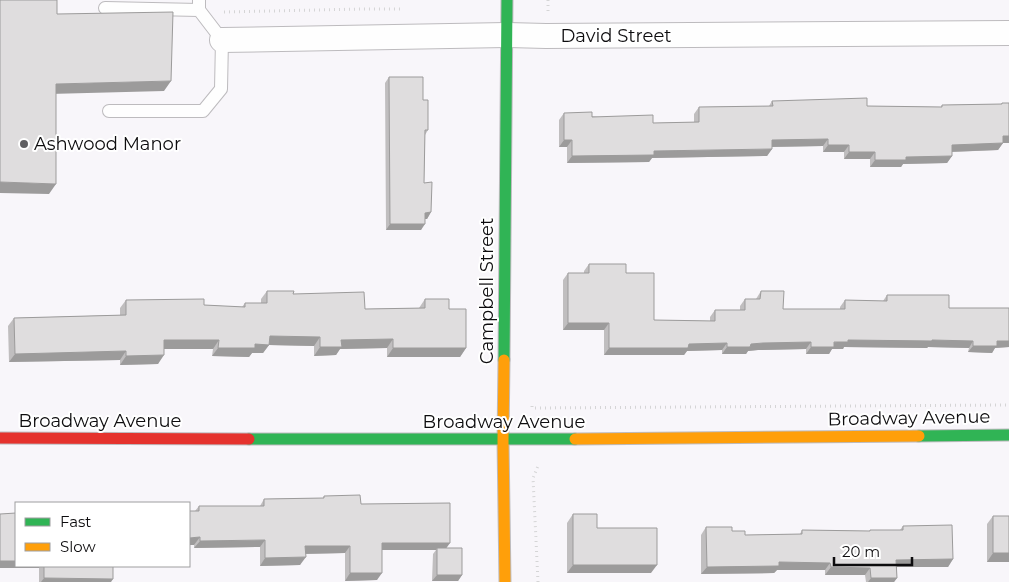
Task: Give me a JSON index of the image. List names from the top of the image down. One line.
{"streets":{"street":["David Street","Campbell Street","Broadway Avenue"]},"crossings":[["David Street","Campbell Street"],["Campbell Street","Broadway Avenue"]],"places":["Ashwood Manor"],"legend":["Fast","Slow"],"scale_bar":"20 m"}
